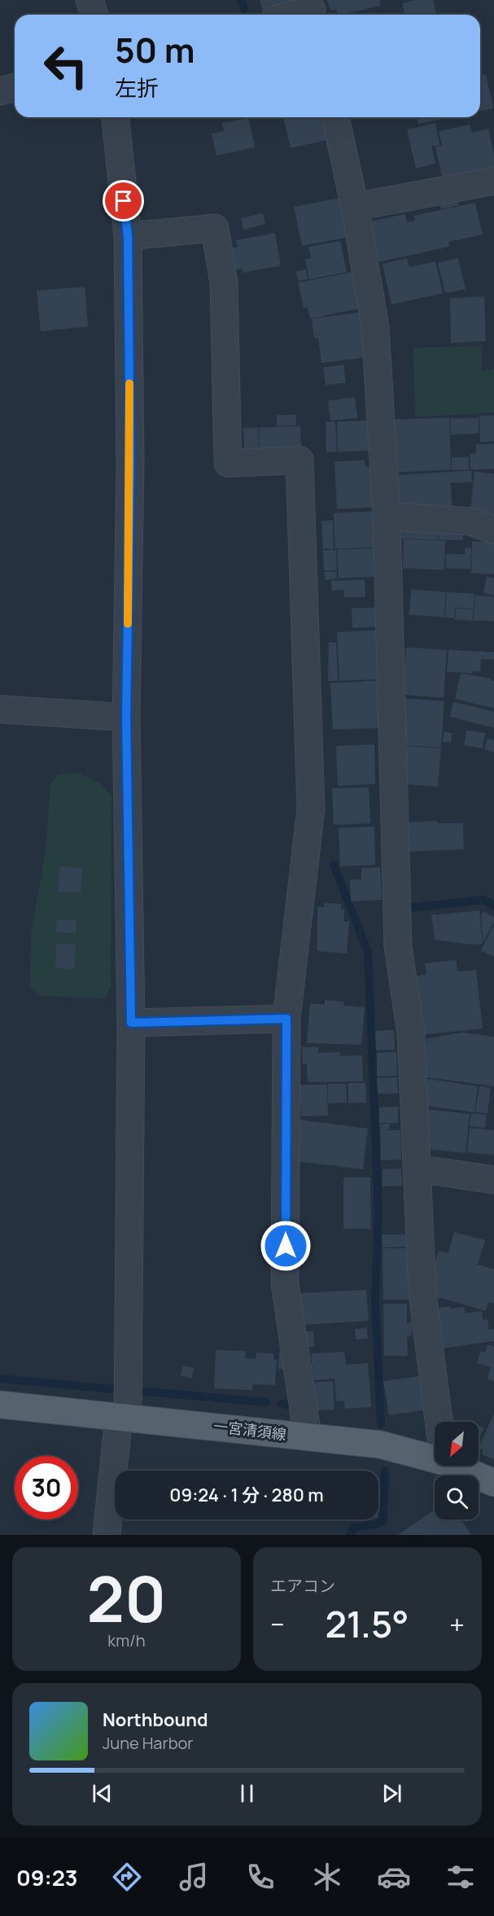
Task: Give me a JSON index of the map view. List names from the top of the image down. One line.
{"streets":{"main road":["一宮清須線"]},"north":"bottom left","page":{"turn":["50 m","左折"],"limit":"30","trip":"09:24 · 1 分 · 280 m","tile":[["20","km/h"],"エアコン"],"heat":["−","21.5°","+"],"song":["Northbound","June Harbor"],"tabs":"09:23"}}
